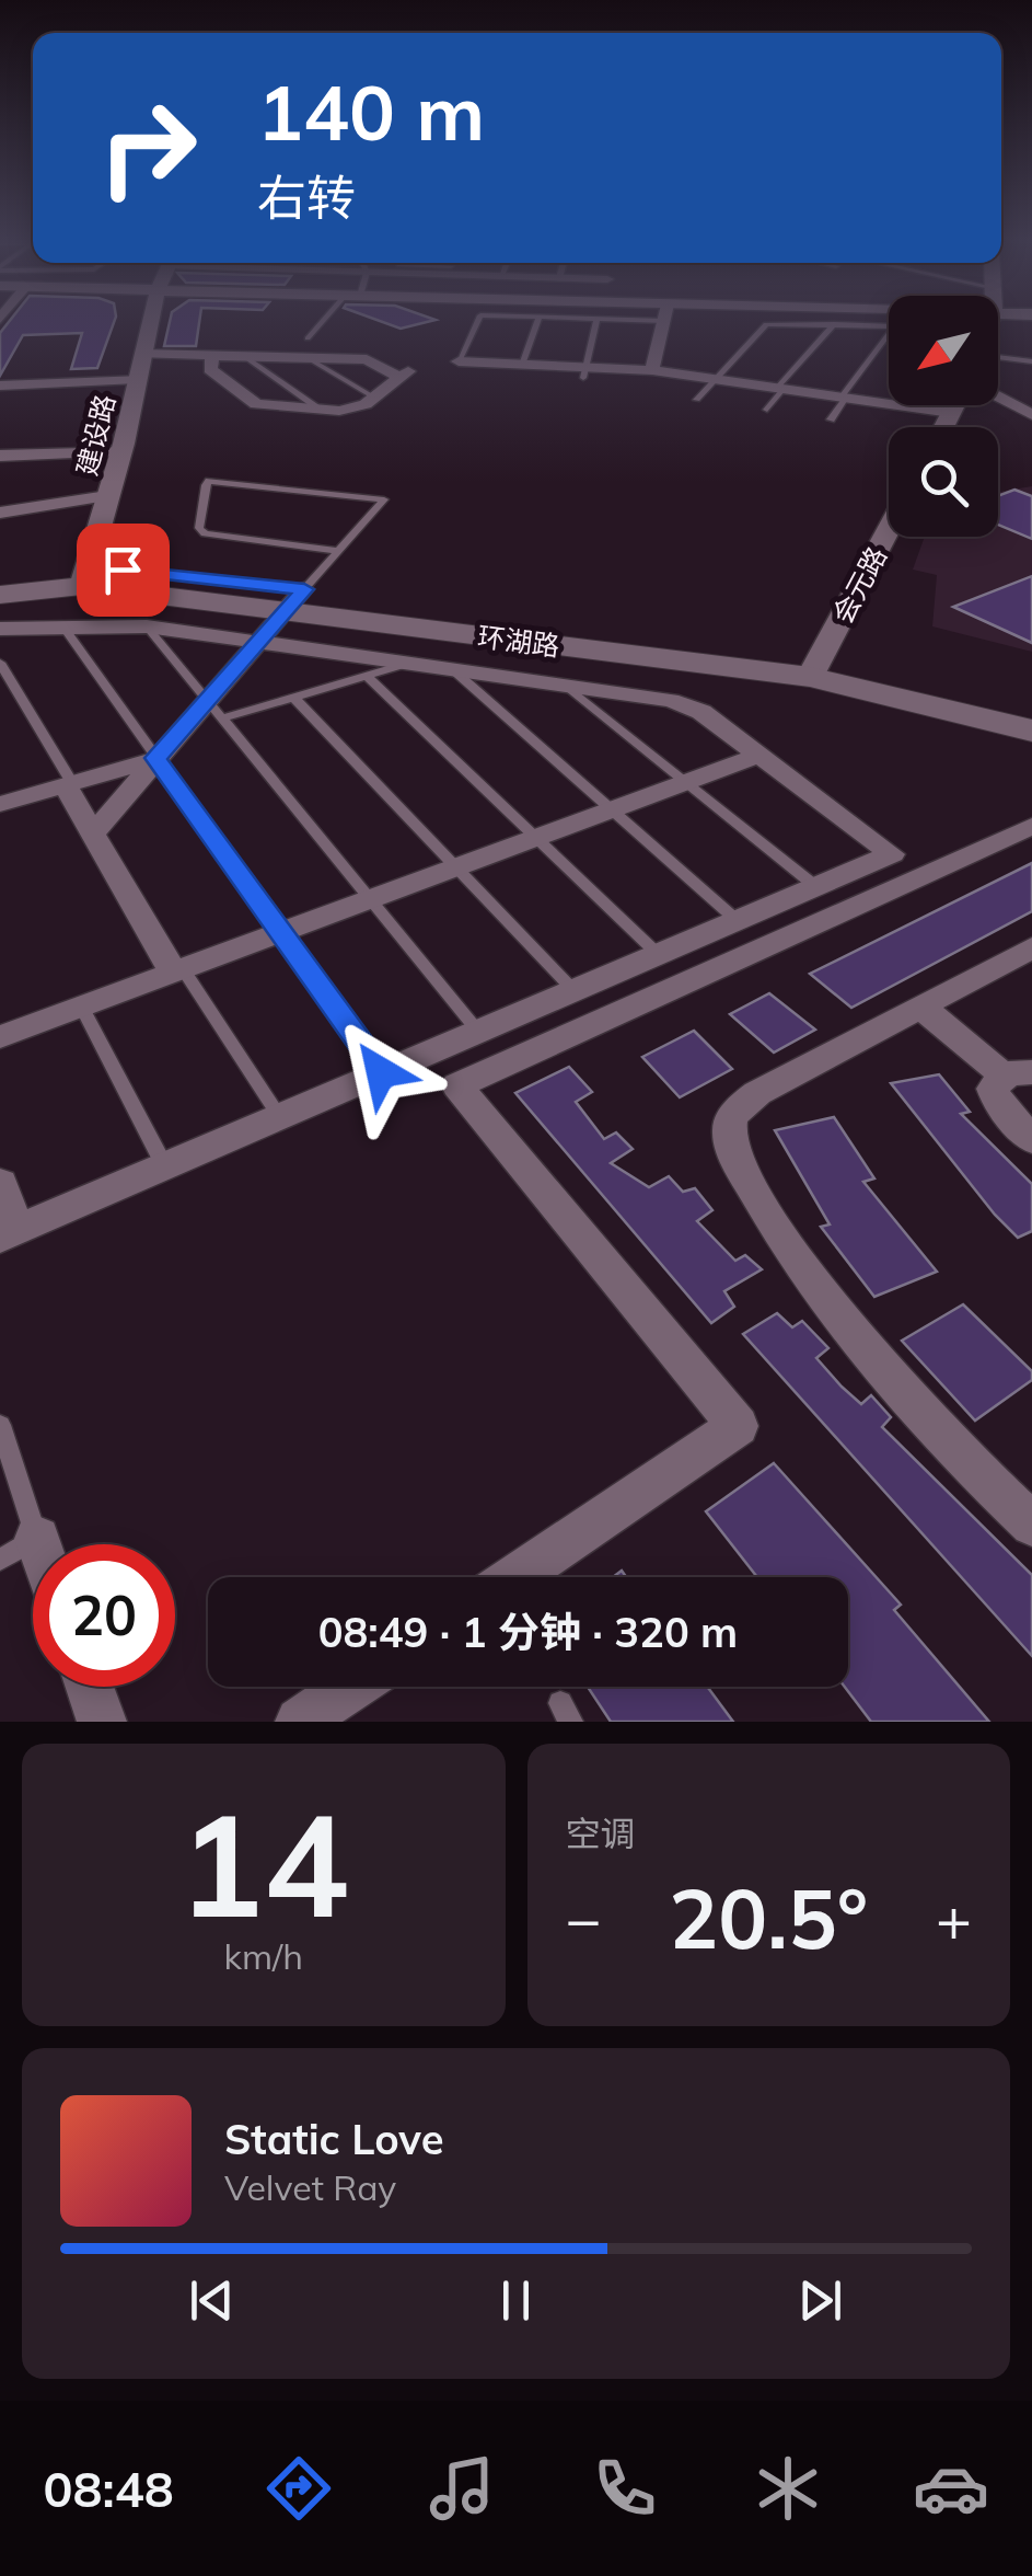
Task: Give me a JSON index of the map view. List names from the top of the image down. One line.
{"streets":{"main road":["环湖路"],"street":["建设路","会元路"]},"crossings":[["建设路","环湖路"],["会元路","环湖路"]],"north":"bottom left","page":{"turn":["140 m","右转"],"limit":"20","trip":"08:49 · 1 分钟 · 320 m","tile":[["14","km/h"],"空调"],"heat":["−","20.5°","+"],"song":["Static Love","Velvet Ray"],"tabs":"08:48"}}
